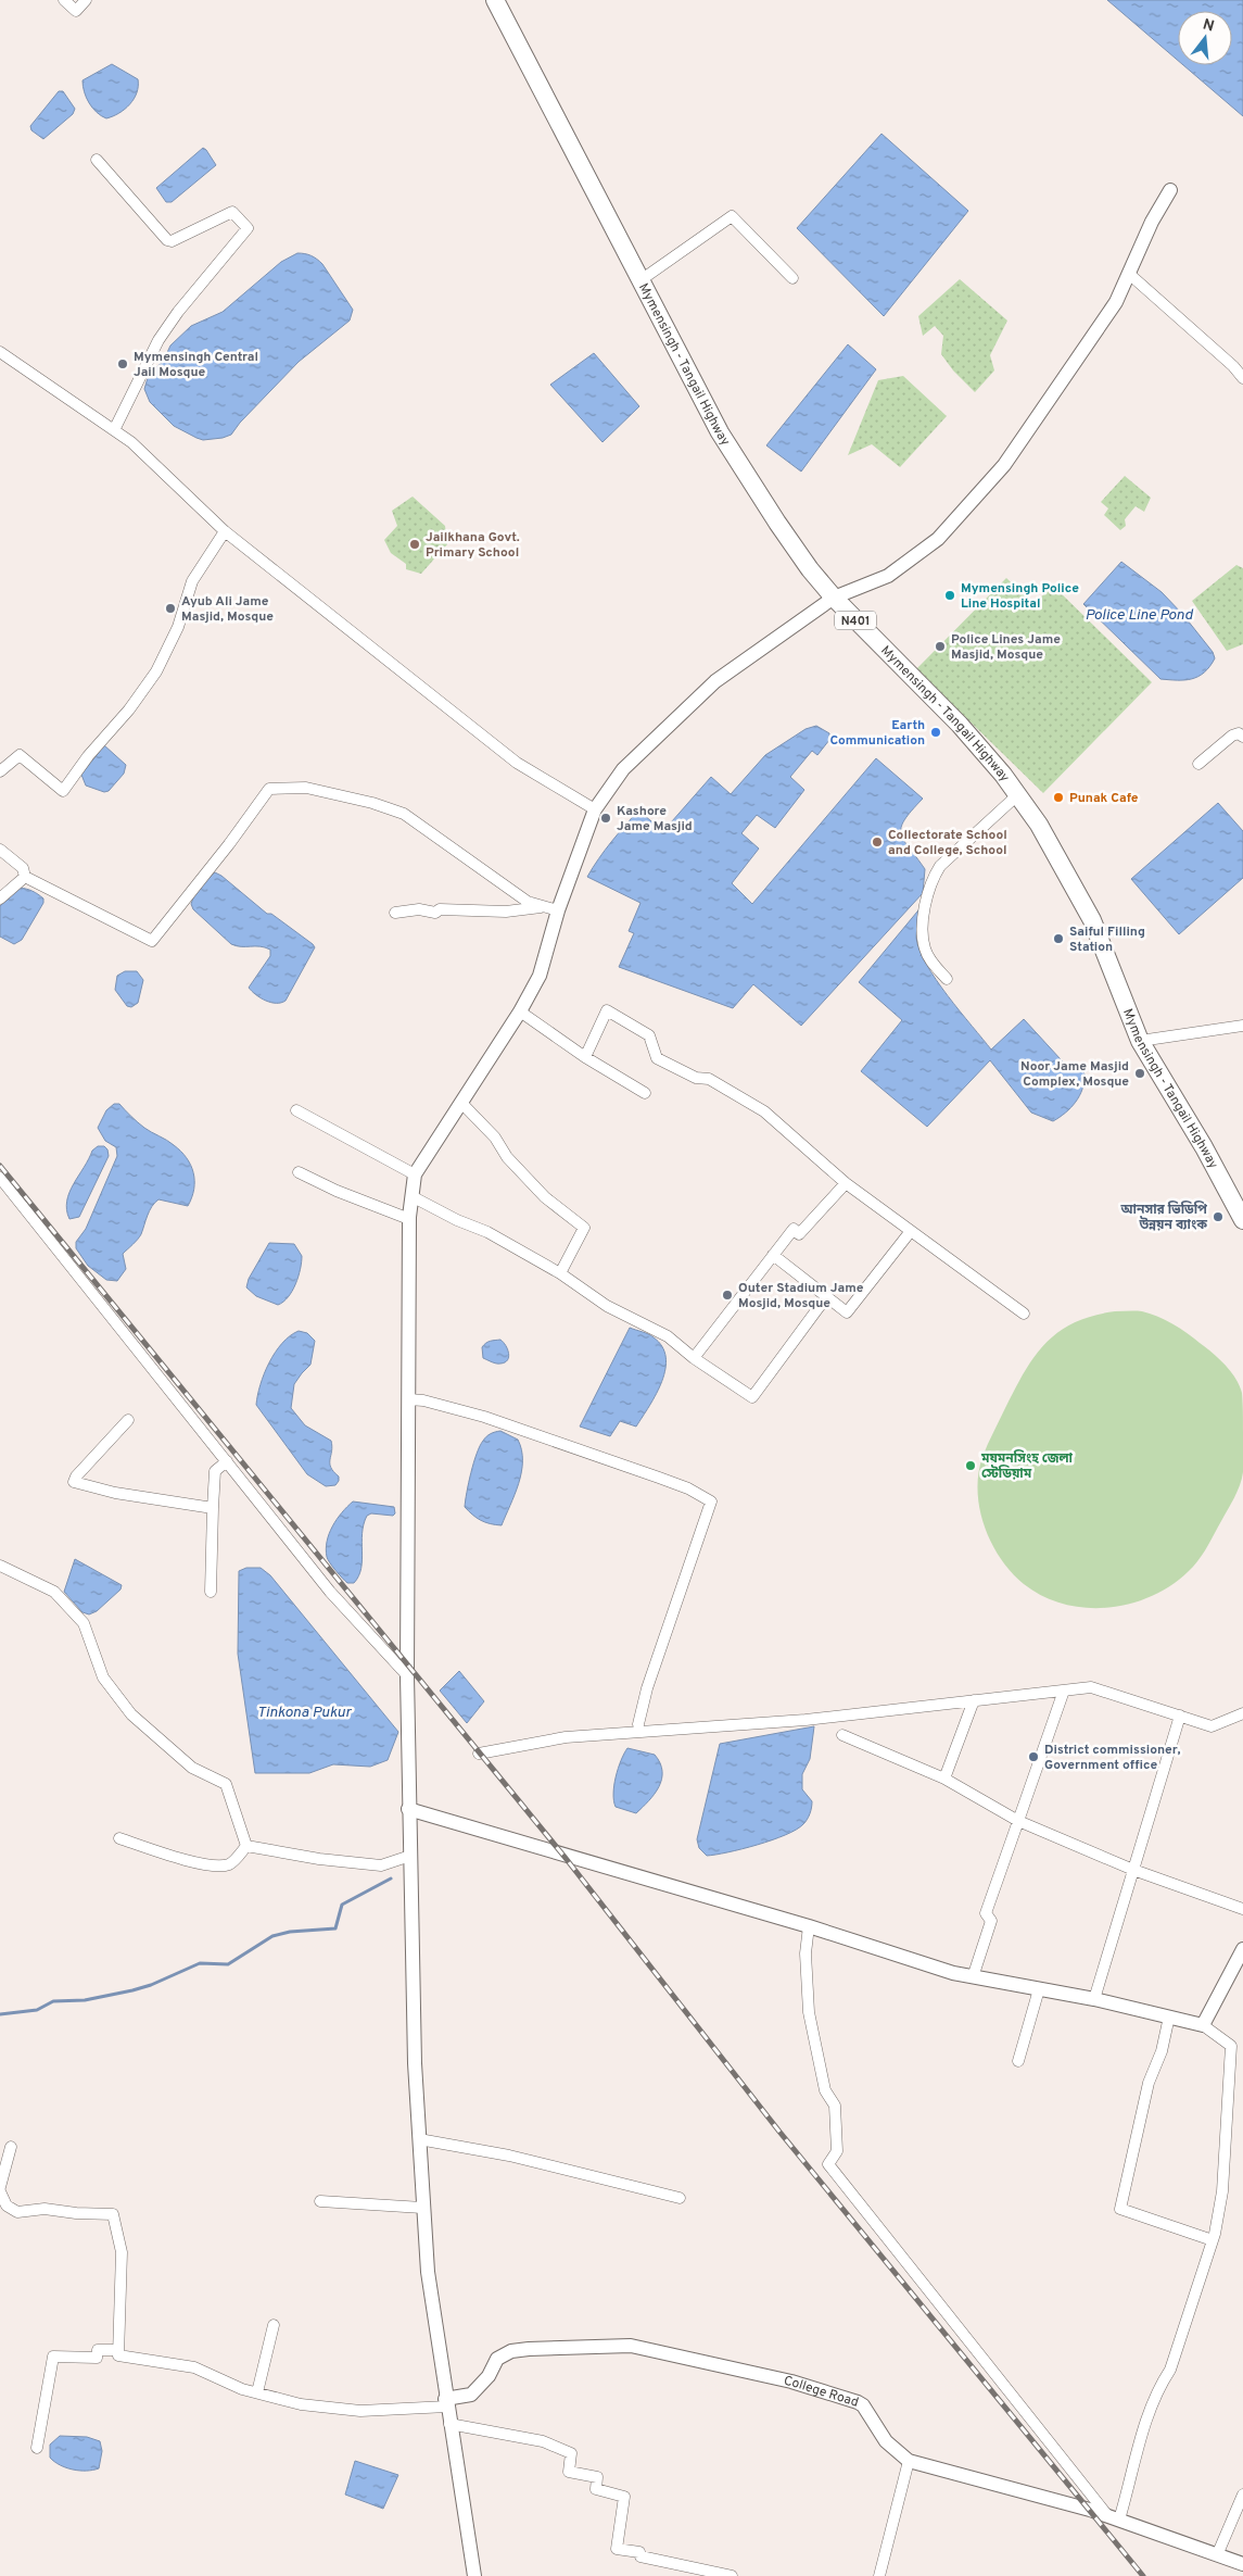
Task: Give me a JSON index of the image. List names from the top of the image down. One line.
{"streets":{"highway":["Mymensingh - Tangail Highway","N401"],"street":["College Road"]},"water":["Police Line Pond","Tinkona Pukur"],"places":["Mymensingh Central Jail Mosque","Jailkhana Govt. Primary School","Mymensingh Police Line Hospital","Ayub Ali Jame Masjid, Mosque","Police Lines Jame Masjid, Mosque","Earth Communication","Punak Cafe","Kashore Jame Masjid","Collectorate School and College, School","Saiful Filling Station","Noor Jame Masjid Complex, Mosque","আনসার ভিডিপি উন্নয়ন ব্যাংক","Outer Stadium Jame Mosjid, Mosque","ময়মনসিংহ জেলা স্টেডিয়াম","District commissioner, Government office"],"north":"top"}
